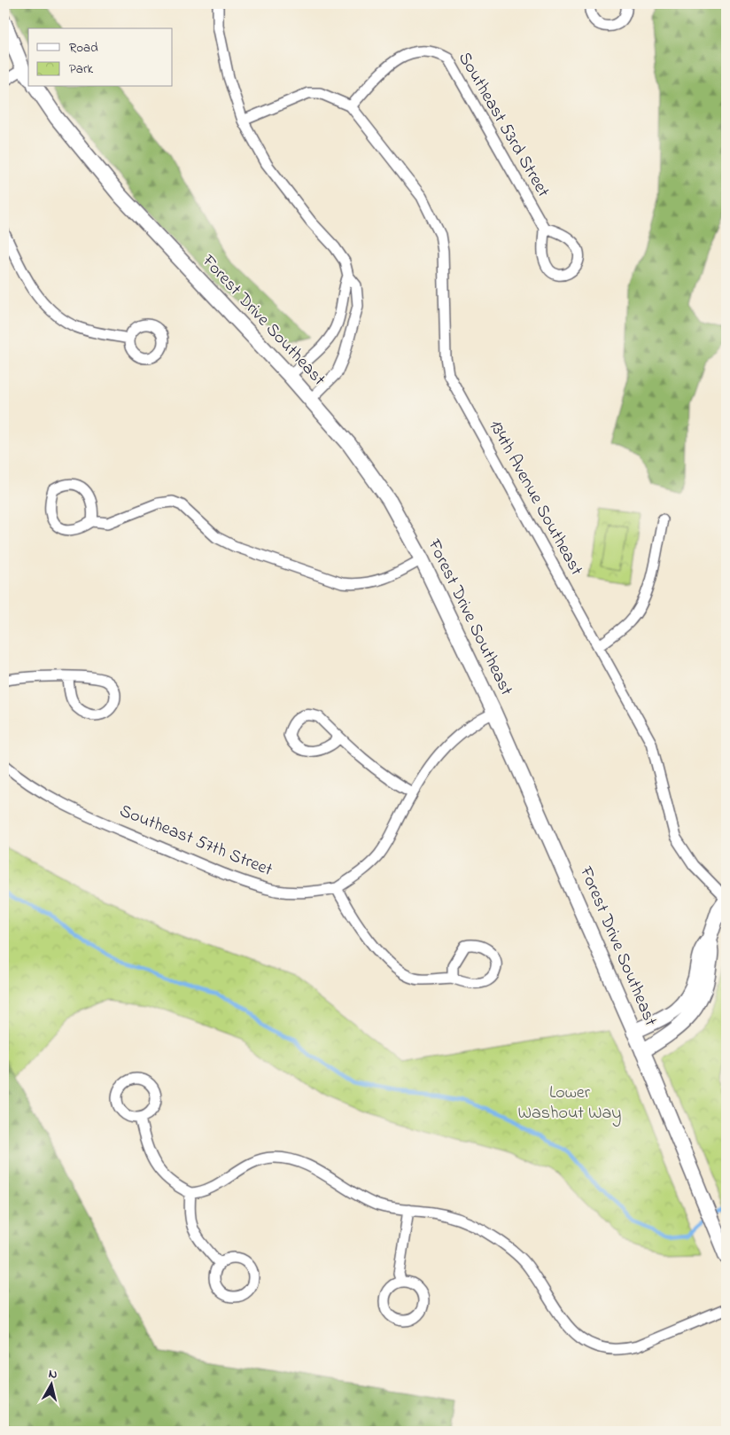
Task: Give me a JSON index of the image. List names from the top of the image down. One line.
{"streets":{"main road":["Forest Drive Southeast"],"street":["Southeast 53rd Street","134th Avenue Southeast","Southeast 57th Street"]},"crossings":[["Southeast 53rd Street","134th Avenue Southeast"]],"parks":["Lower Washout Way"],"legend":["Road","Park"],"north":"top"}
